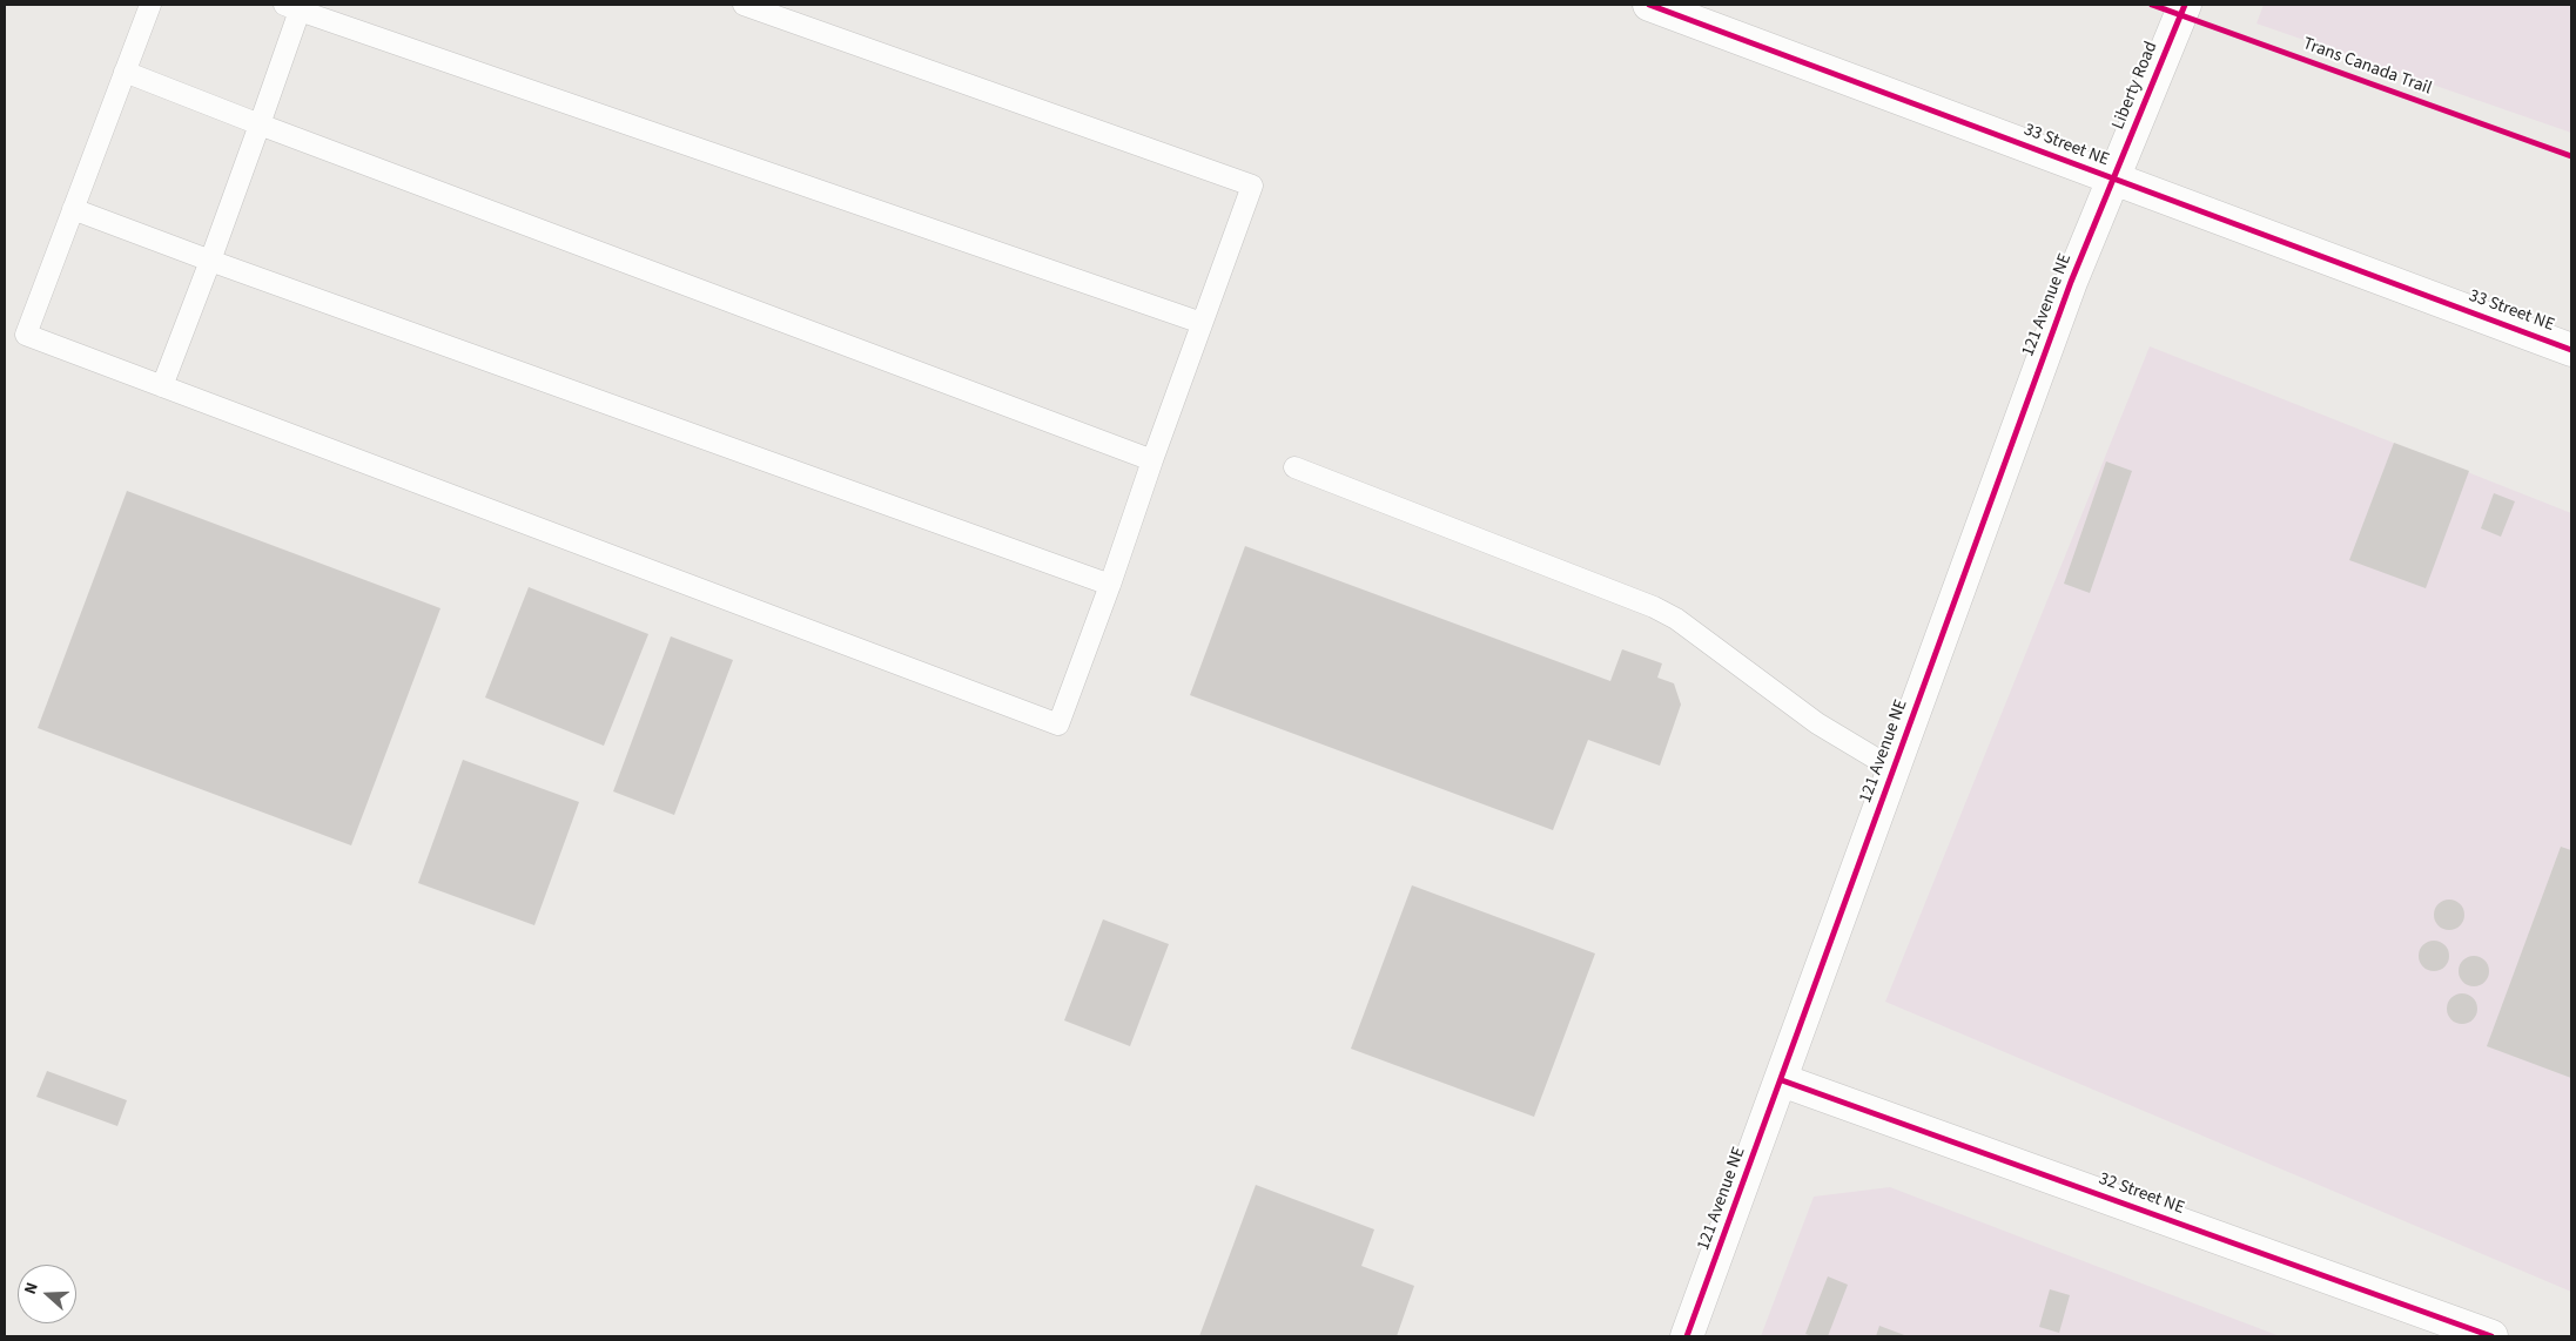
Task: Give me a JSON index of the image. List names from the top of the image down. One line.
{"streets":{"street":["Liberty Road","33 Street NE","121 Avenue NE","32 Street NE"],"cycle path":["Trans Canada Trail"]},"crossings":[["Liberty Road","33 Street NE"],["Liberty Road","121 Avenue NE"],["33 Street NE","121 Avenue NE"],["121 Avenue NE","32 Street NE"]],"north":"left"}
